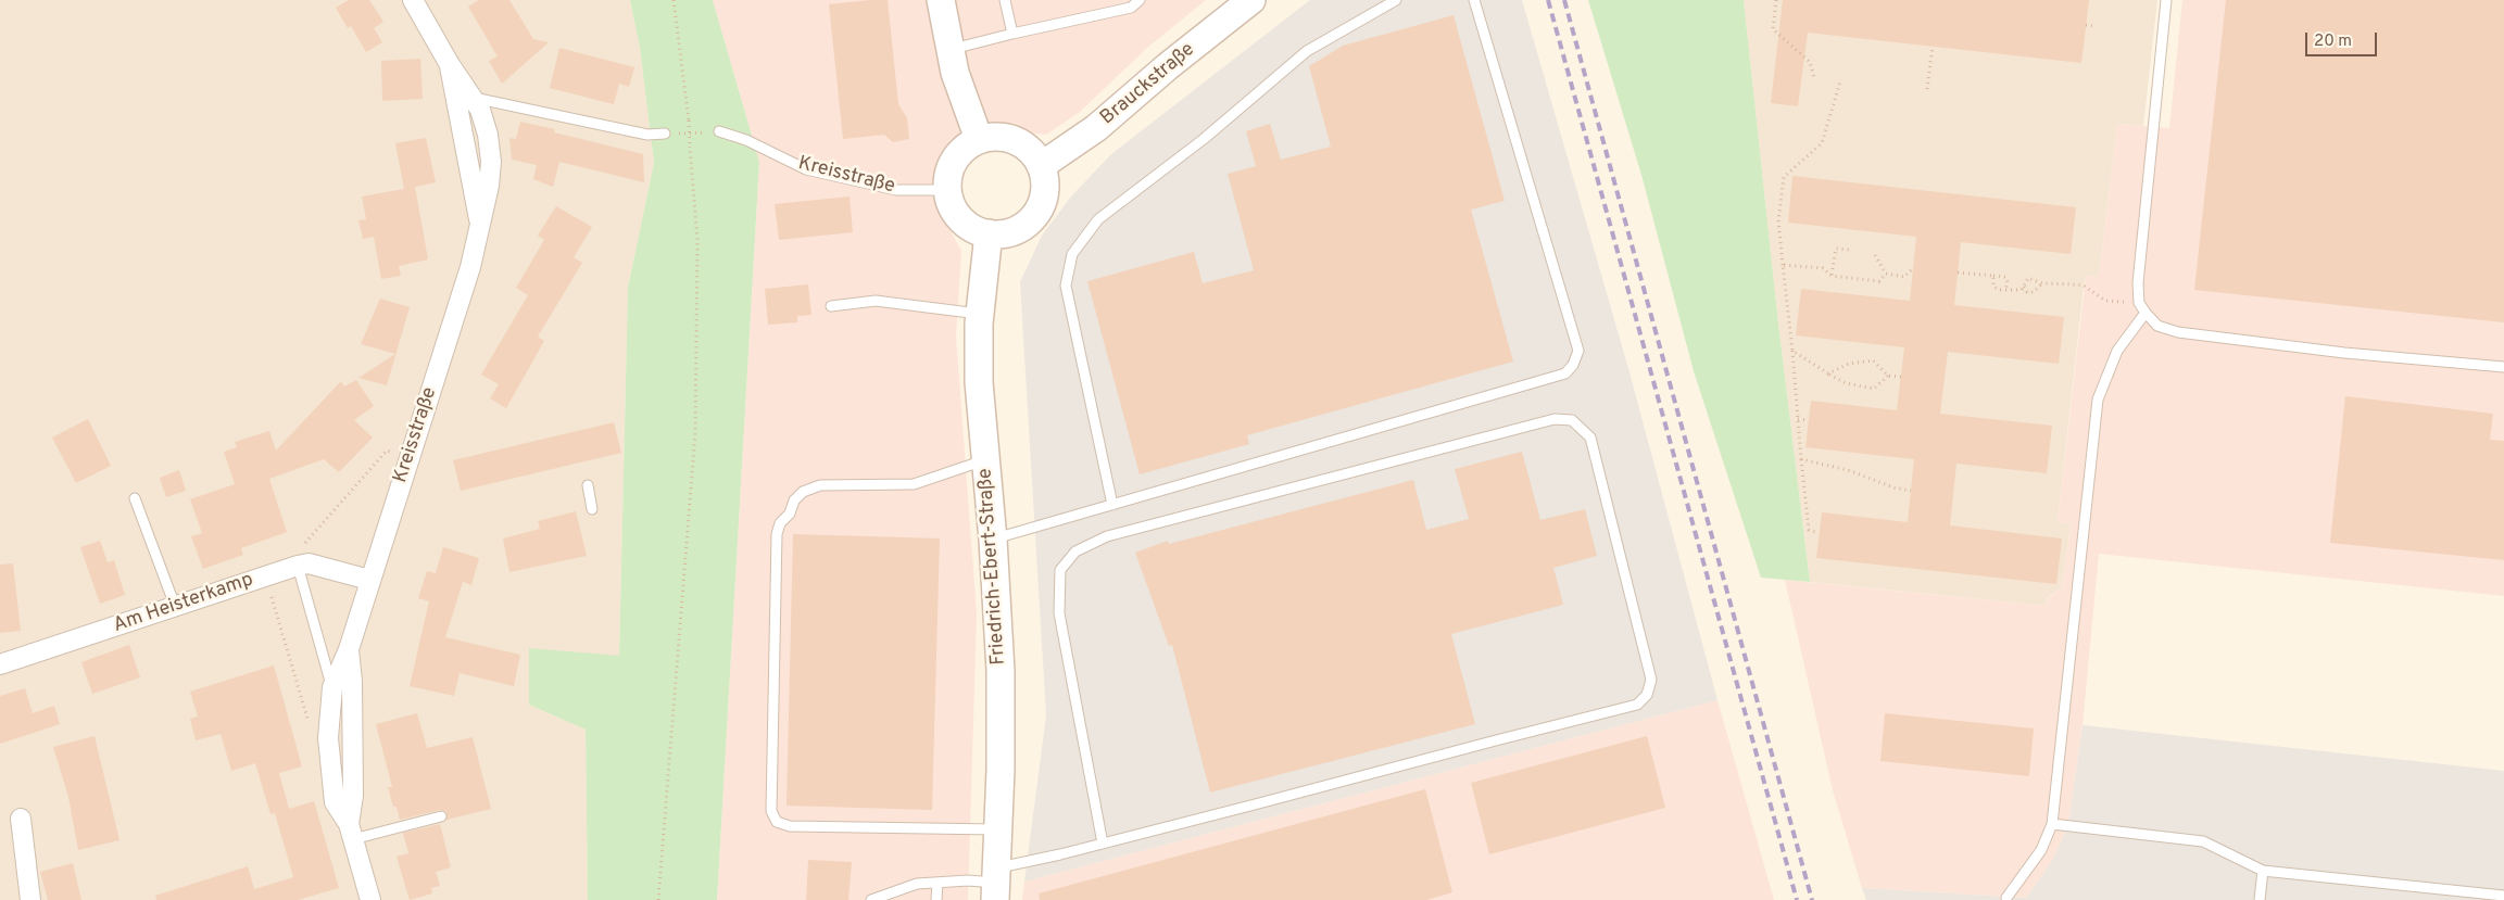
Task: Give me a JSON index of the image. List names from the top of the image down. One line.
{"streets":{"street":["Brauckstraße","Kreisstraße","Friedrich-Ebert-Straße","Am Heisterkamp"]},"crossings":[["Brauckstraße","Kreisstraße"],["Brauckstraße","Friedrich-Ebert-Straße"],["Kreisstraße","Friedrich-Ebert-Straße"]],"scale_bar":"20 m"}
